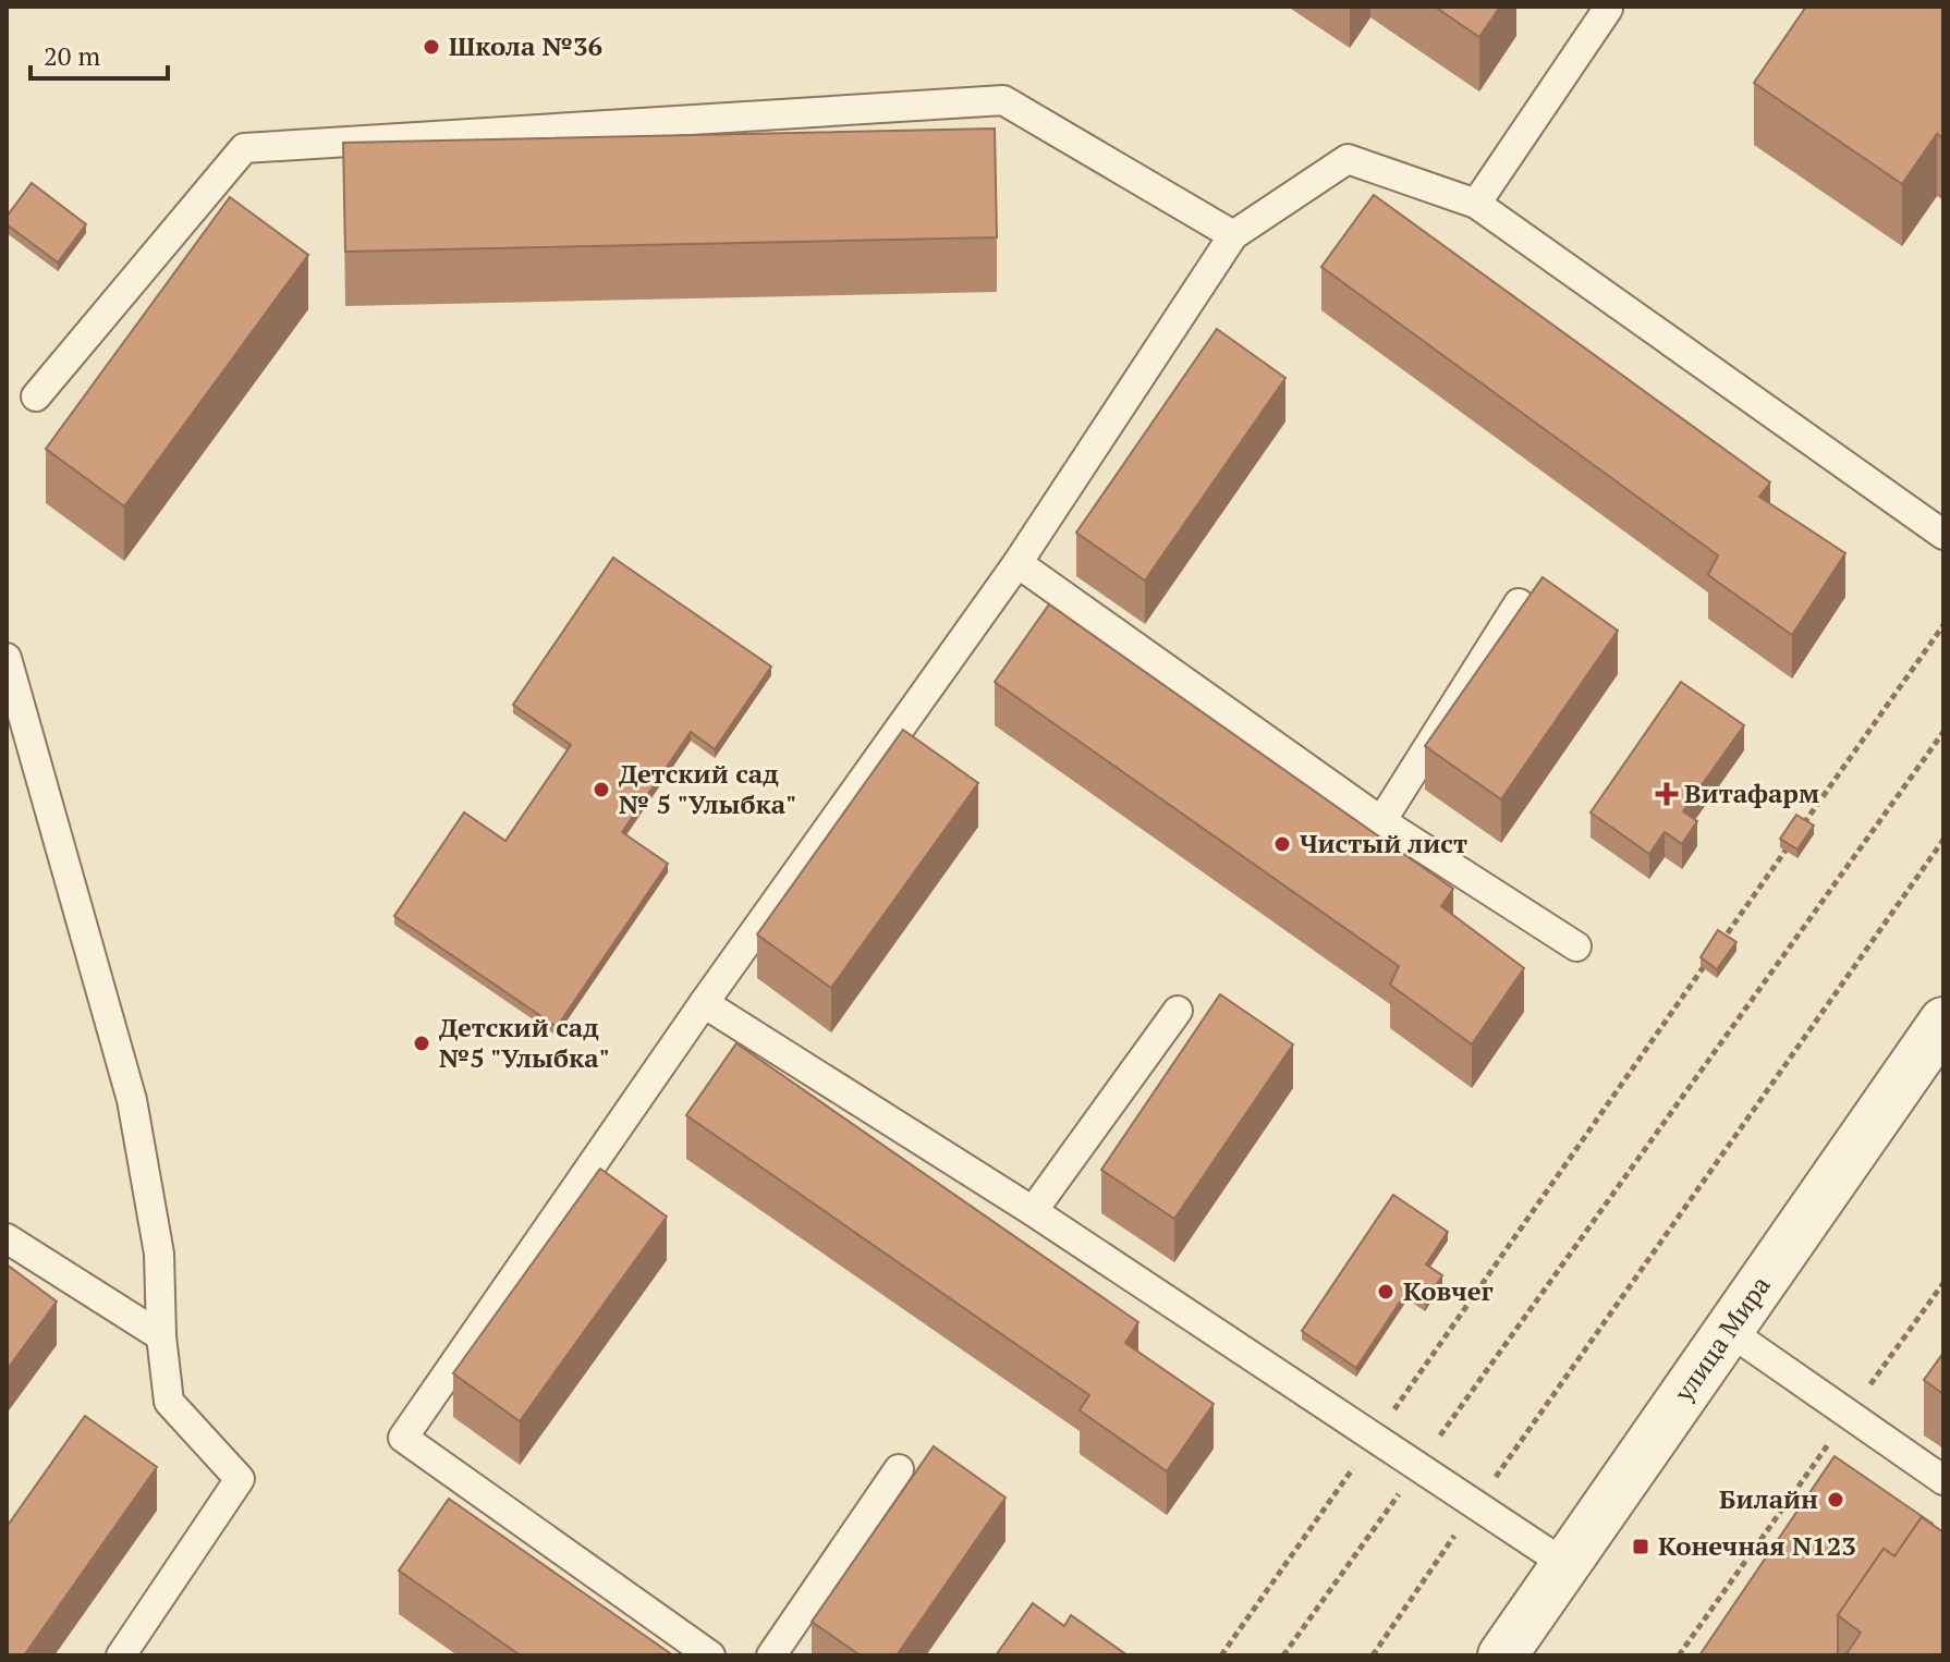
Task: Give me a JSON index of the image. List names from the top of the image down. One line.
{"streets":{"street":["улица Мира"]},"places":{"other":["Школа №36","Детский сад № 5 \"Улыбка\"","Чистый лист","Детский сад №5 \"Улыбка\"","Ковчег","Билайн"],"health":["Витафарм"],"transit":["Конечная N123"]},"scale_bar":"20 m"}
